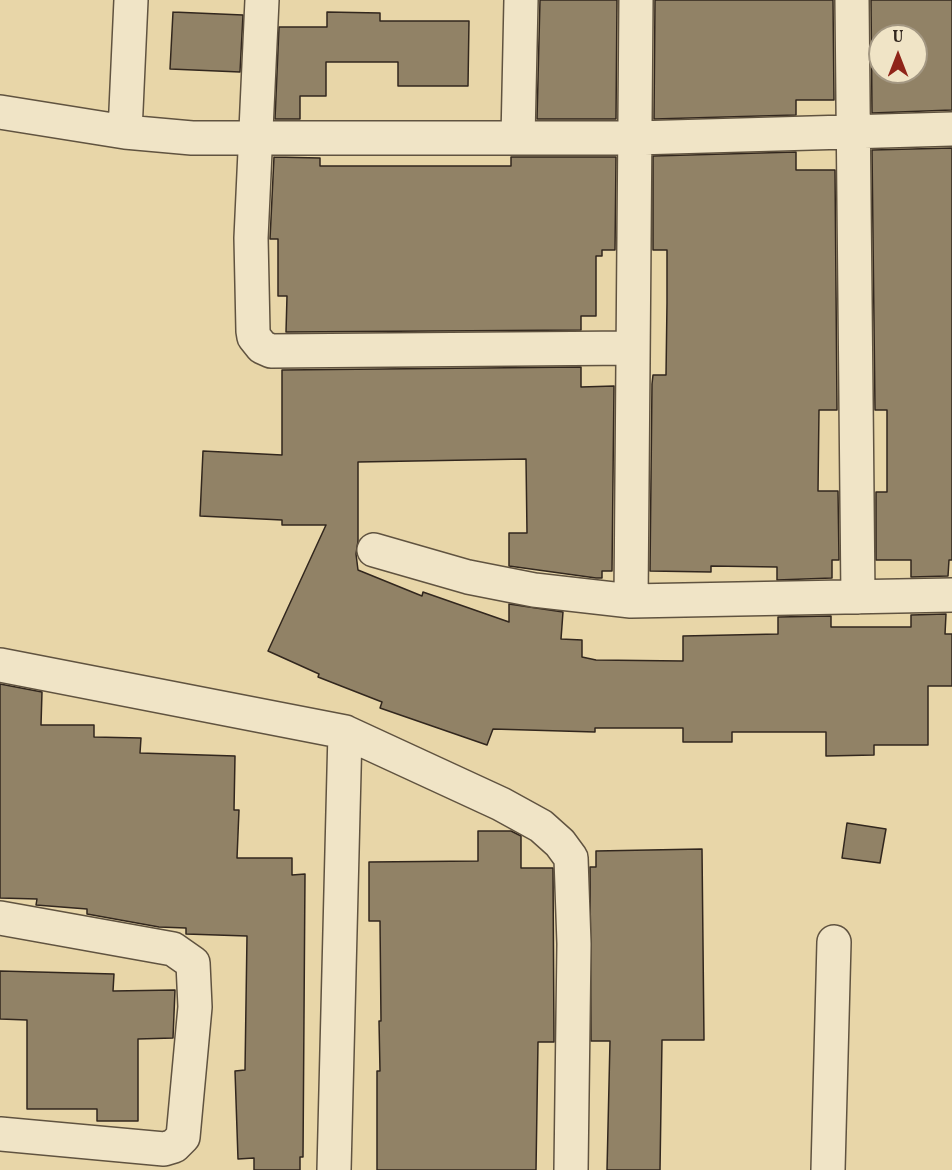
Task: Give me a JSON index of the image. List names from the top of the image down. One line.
{"north":"top"}
